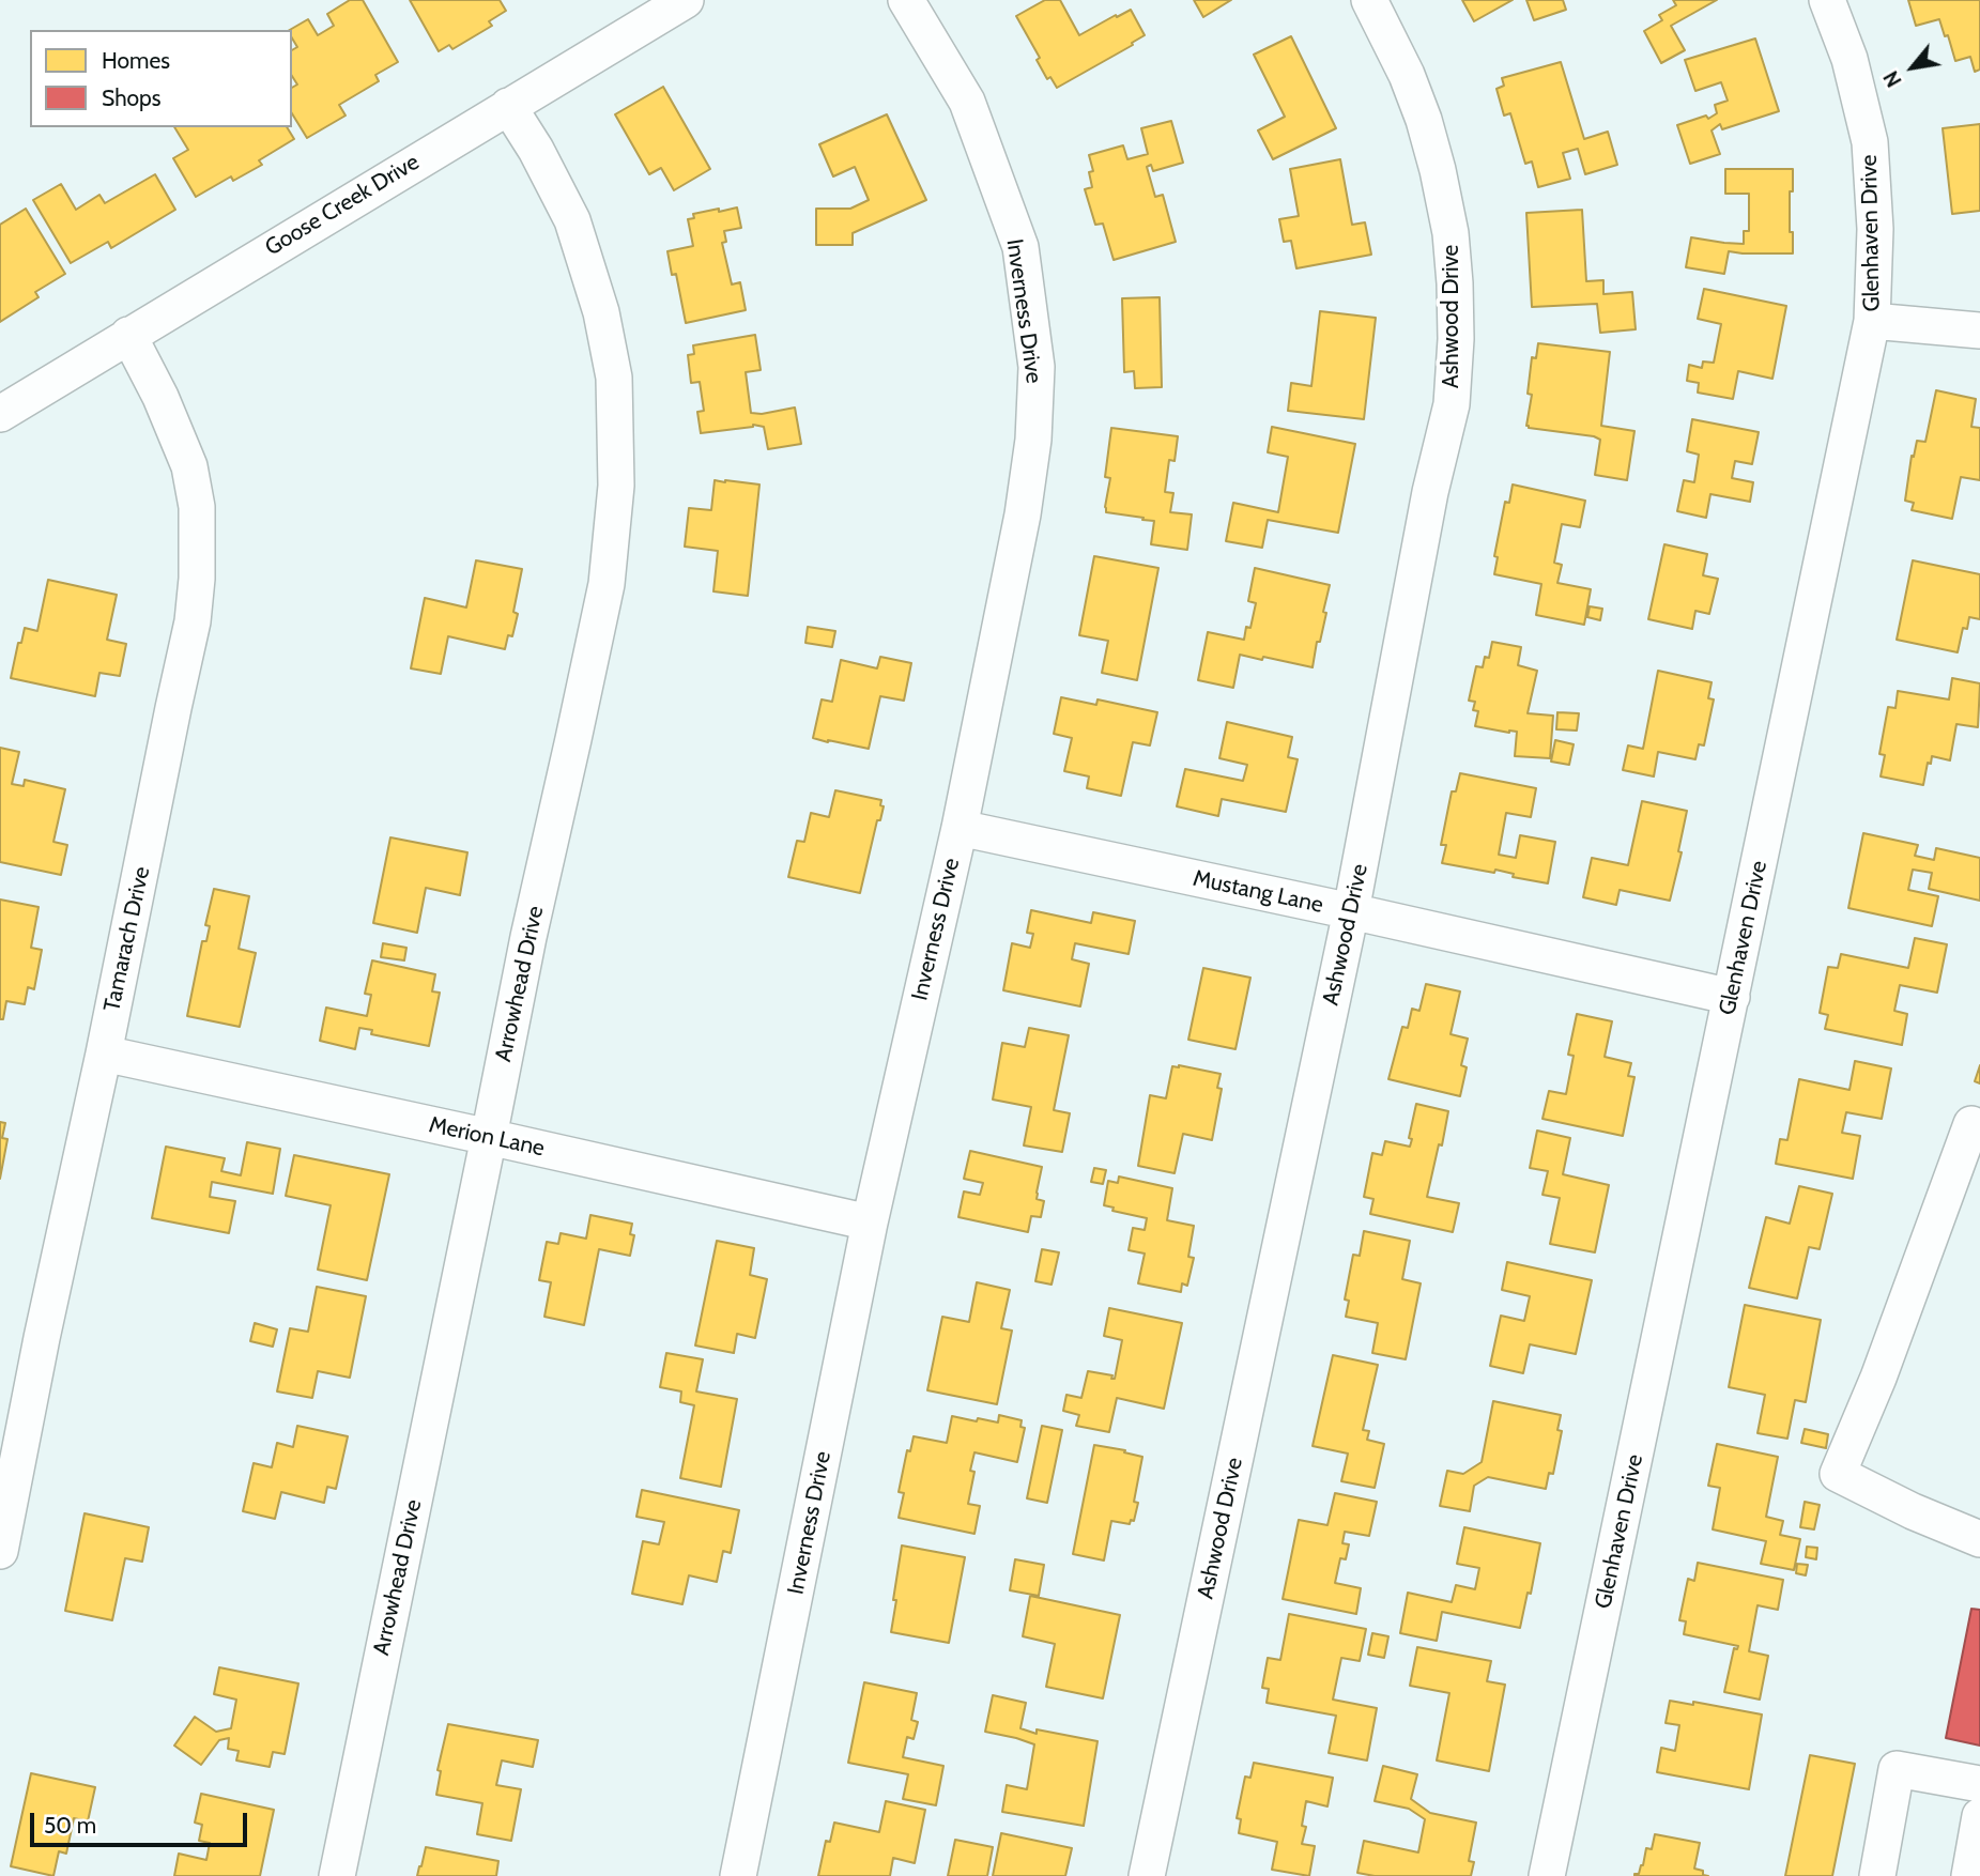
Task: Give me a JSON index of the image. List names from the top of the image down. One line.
{"streets":{"street":["Goose Creek Drive","Glenhaven Drive","Inverness Drive","Ashwood Drive","Mustang Lane","Tamarach Drive","Arrowhead Drive","Merion Lane"]},"crossings":[["Goose Creek Drive","Tamarach Drive"],["Goose Creek Drive","Arrowhead Drive"],["Glenhaven Drive","Mustang Lane"],["Inverness Drive","Mustang Lane"],["Inverness Drive","Merion Lane"],["Ashwood Drive","Mustang Lane"],["Tamarach Drive","Merion Lane"],["Arrowhead Drive","Merion Lane"]],"legend":["Homes","Shops"],"scale_bar":"50 m","north":"bottom left"}
